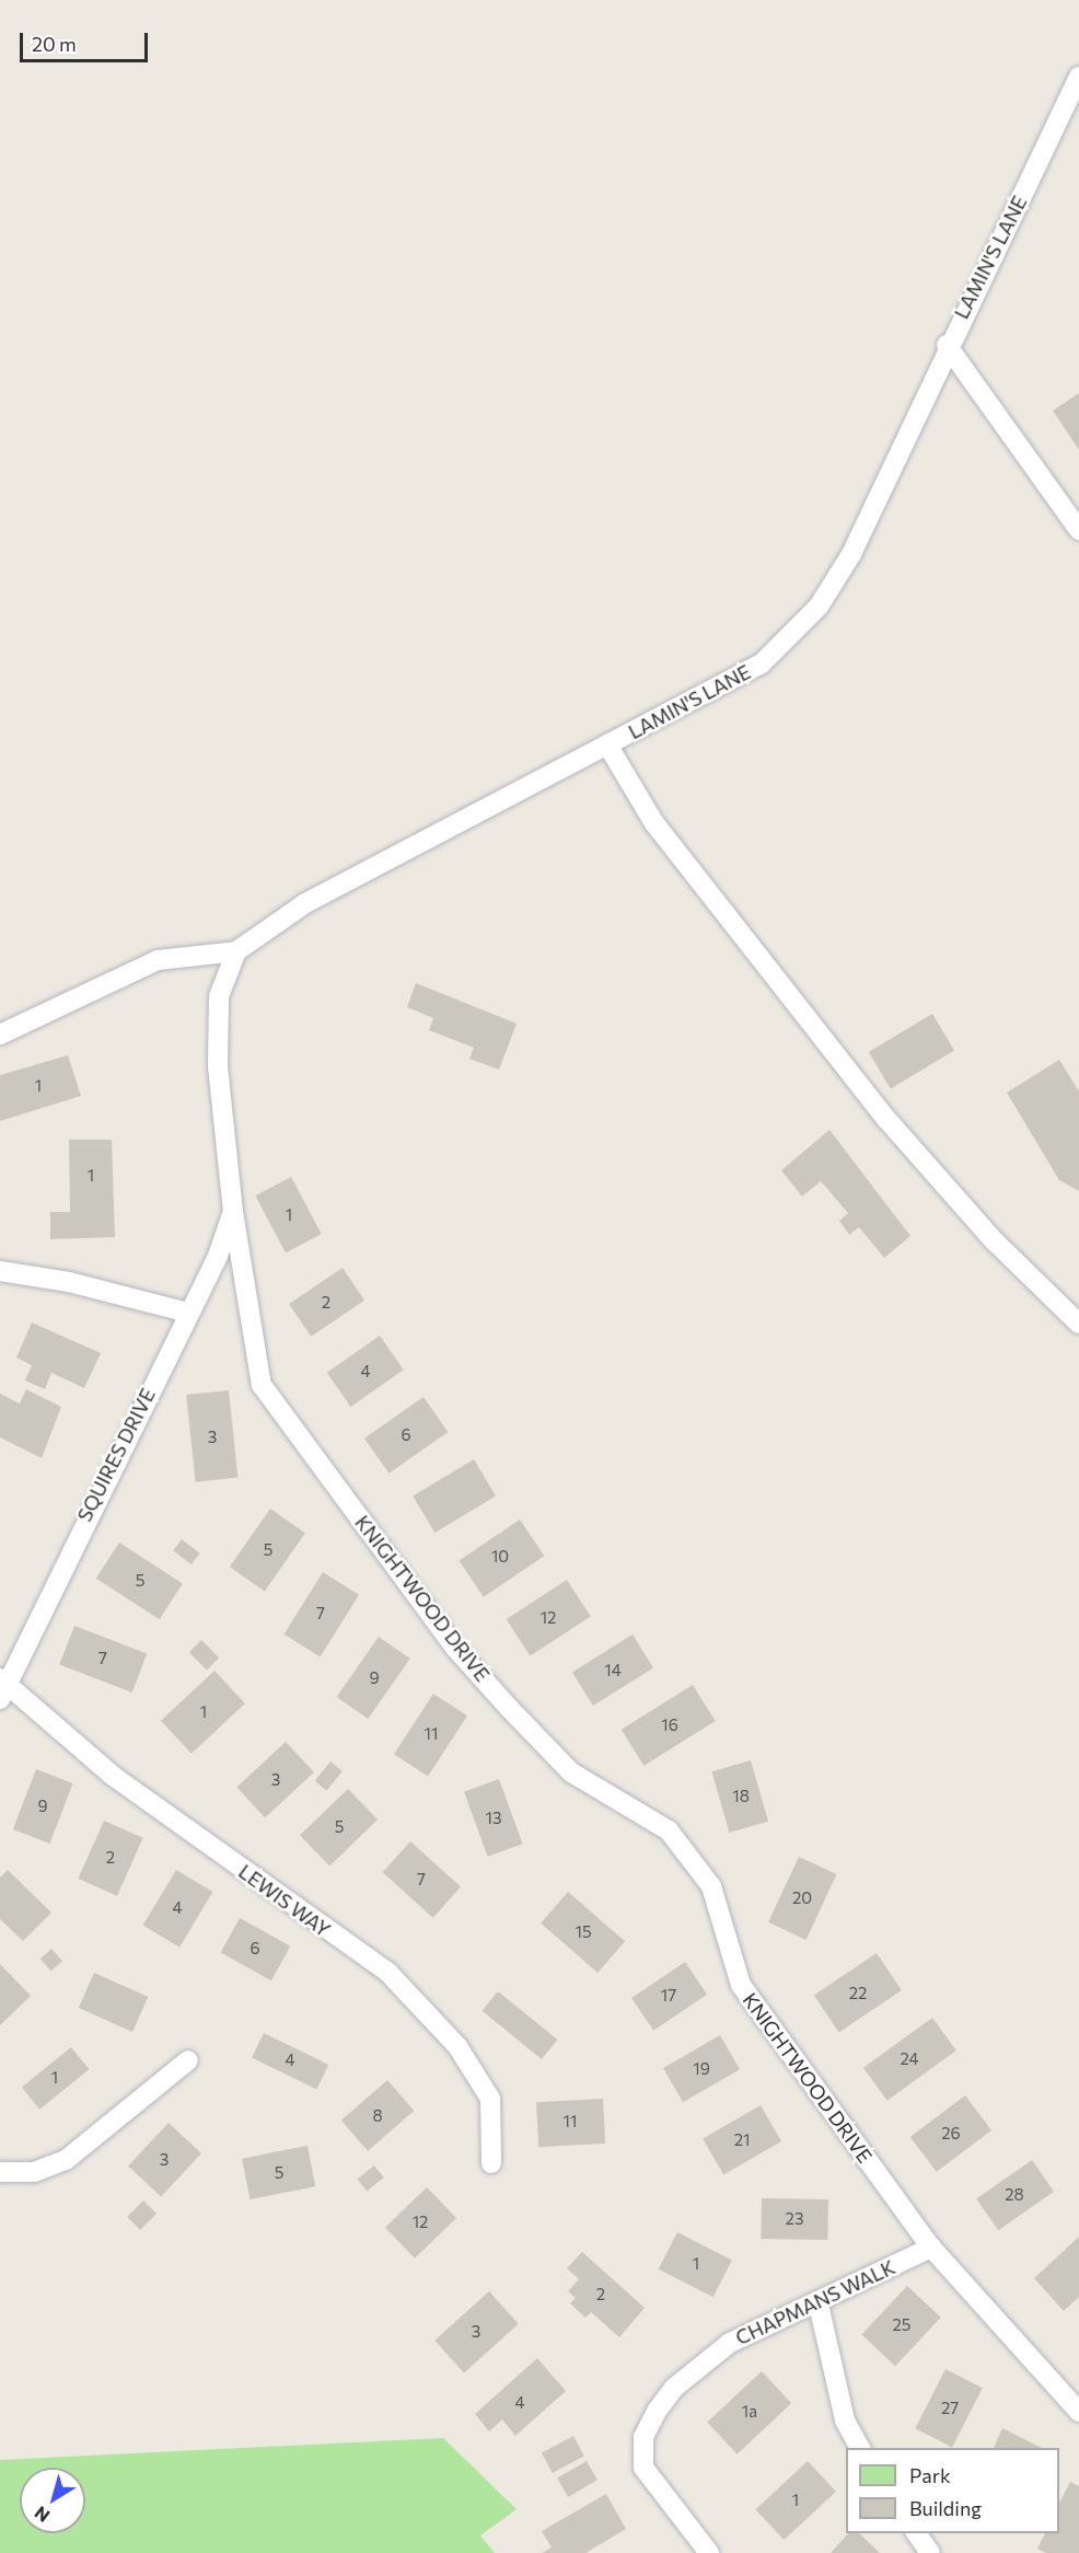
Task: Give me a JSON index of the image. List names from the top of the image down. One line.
{"streets":{"lane":["LAMIN'S LANE","SQUIRES DRIVE","KNIGHTWOOD DRIVE","LEWIS WAY","CHAPMANS WALK"]},"crossings":[["LAMIN'S LANE","KNIGHTWOOD DRIVE"],["SQUIRES DRIVE","KNIGHTWOOD DRIVE"],["SQUIRES DRIVE","LEWIS WAY"],["KNIGHTWOOD DRIVE","CHAPMANS WALK"]],"house_numbers":["1","1","1","2","4","6","3","5","10","5","7","12","7","14","9","1","16","11","3","18","9","13","5","2","7","20","4","15","6","22","17","24","4","19","1","8","11","26","21","3","5","28","23","12","1","2","25","3","4","27","1a","1"],"legend":["Park","Building"],"scale_bar":"20 m","north":"bottom left"}
